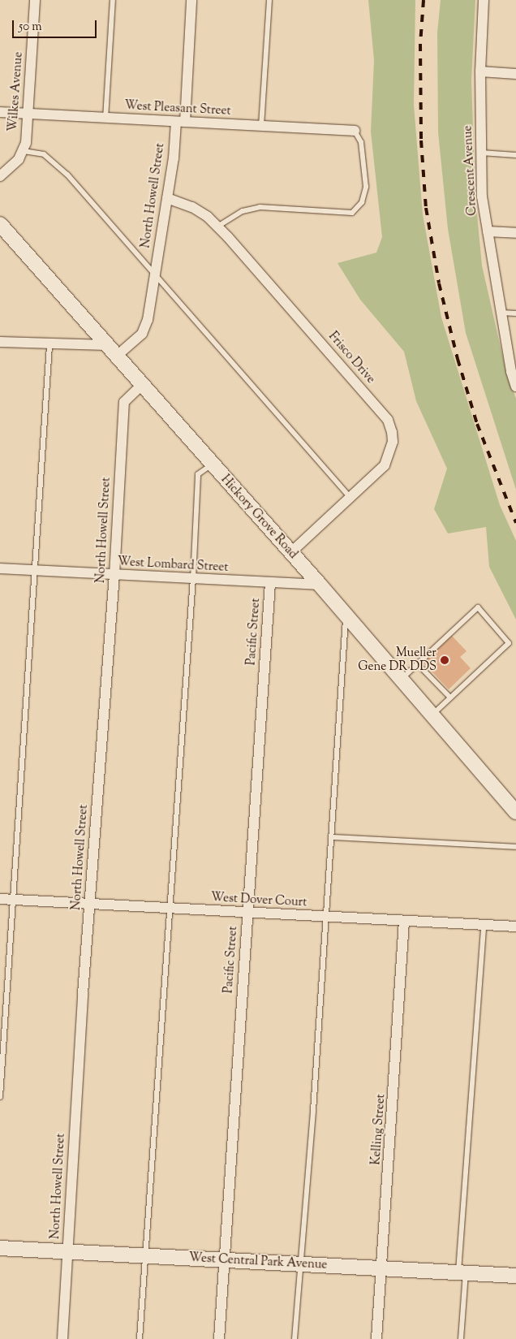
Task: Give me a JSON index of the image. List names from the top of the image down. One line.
{"streets":{"main road":["Hickory Grove Road","West Central Park Avenue"],"street":["Wilkes Avenue","West Pleasant Street","Crescent Avenue","North Howell Street","Frisco Drive","West Lombard Street","Pacific Street","West Dover Court","Kelling Street"]},"crossings":[["Wilkes Avenue","West Pleasant Street"],["West Pleasant Street","North Howell Street"],["North Howell Street","Frisco Drive"],["North Howell Street","Hickory Grove Road"],["North Howell Street","West Lombard Street"],["North Howell Street","West Dover Court"],["North Howell Street","West Central Park Avenue"],["Frisco Drive","Hickory Grove Road"],["Hickory Grove Road","West Lombard Street"],["West Lombard Street","Pacific Street"],["Pacific Street","West Dover Court"],["Pacific Street","West Central Park Avenue"],["West Dover Court","Kelling Street"],["Kelling Street","West Central Park Avenue"]],"places":["Mueller Gene DR DDS"],"scale_bar":"50 m"}
